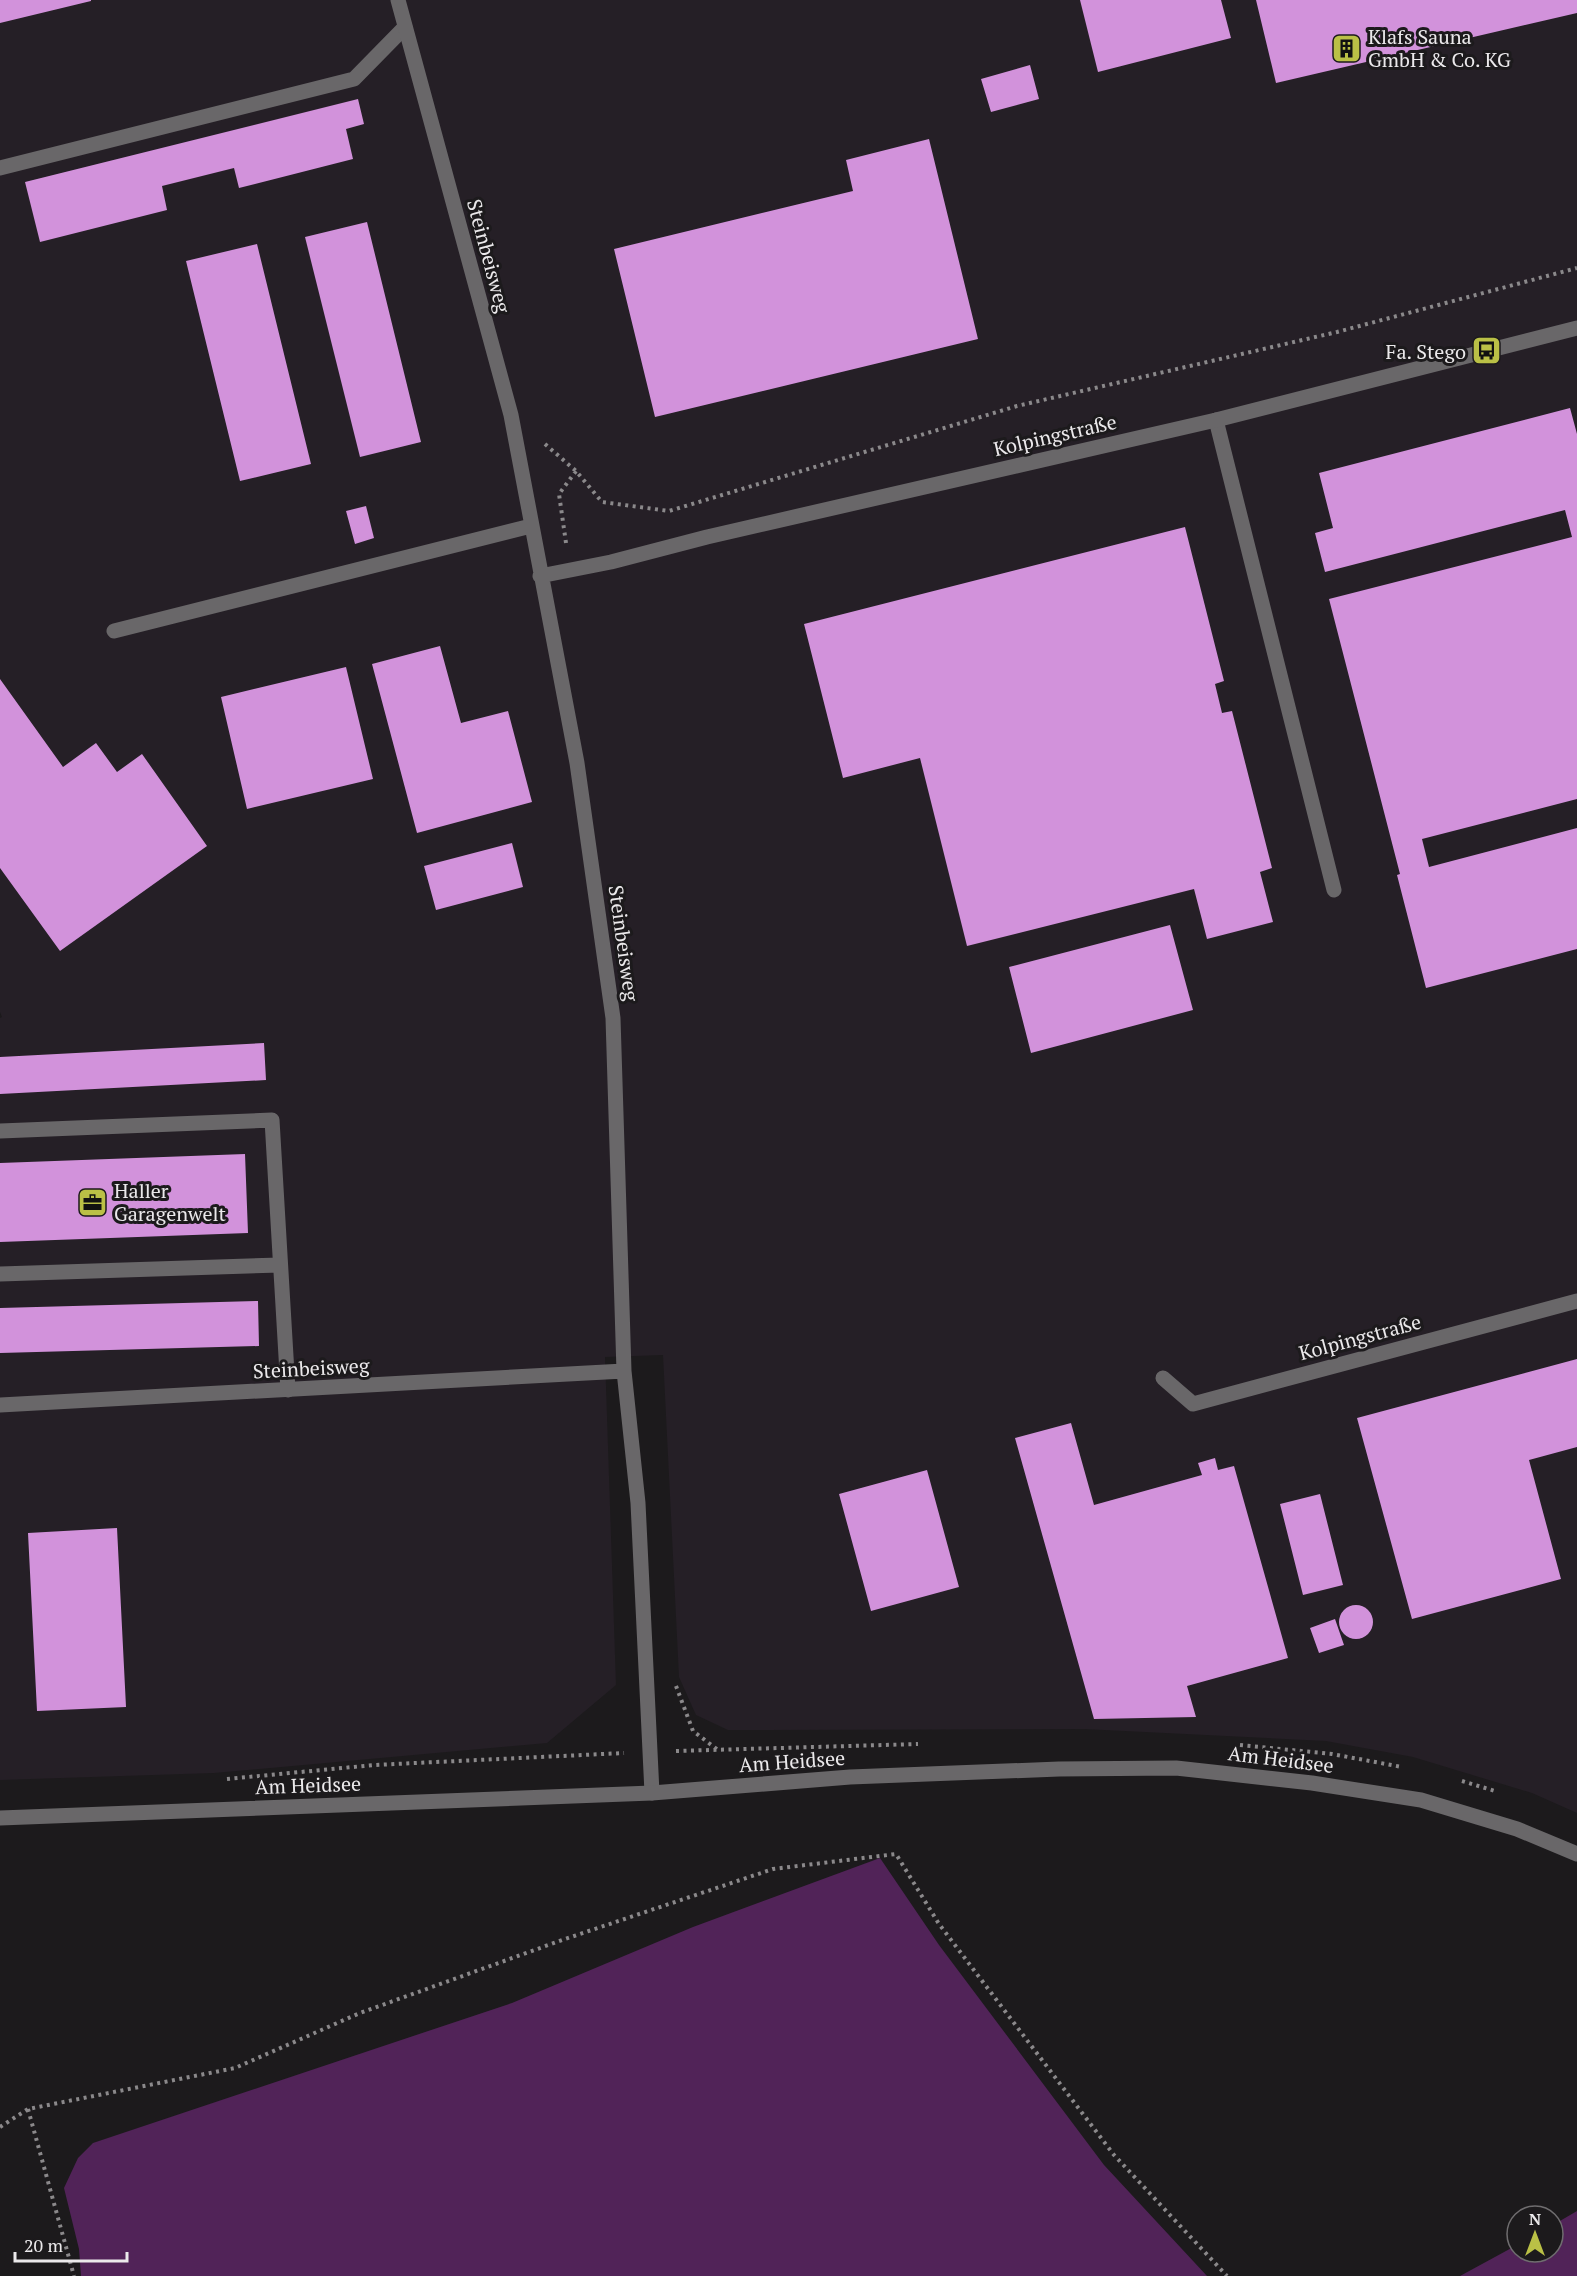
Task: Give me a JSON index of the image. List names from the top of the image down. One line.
{"streets":{"street":["Steinbeisweg","Kolpingstraße","Am Heidsee"]},"crossings":[["Steinbeisweg","Kolpingstraße"],["Steinbeisweg","Am Heidsee"]],"places":{"building":["Klafs Sauna GmbH & Co. KG"],"bus stop":["Fa. Stego"],"office":["Haller Garagenwelt"]},"scale_bar":"20 m","north":"top"}
